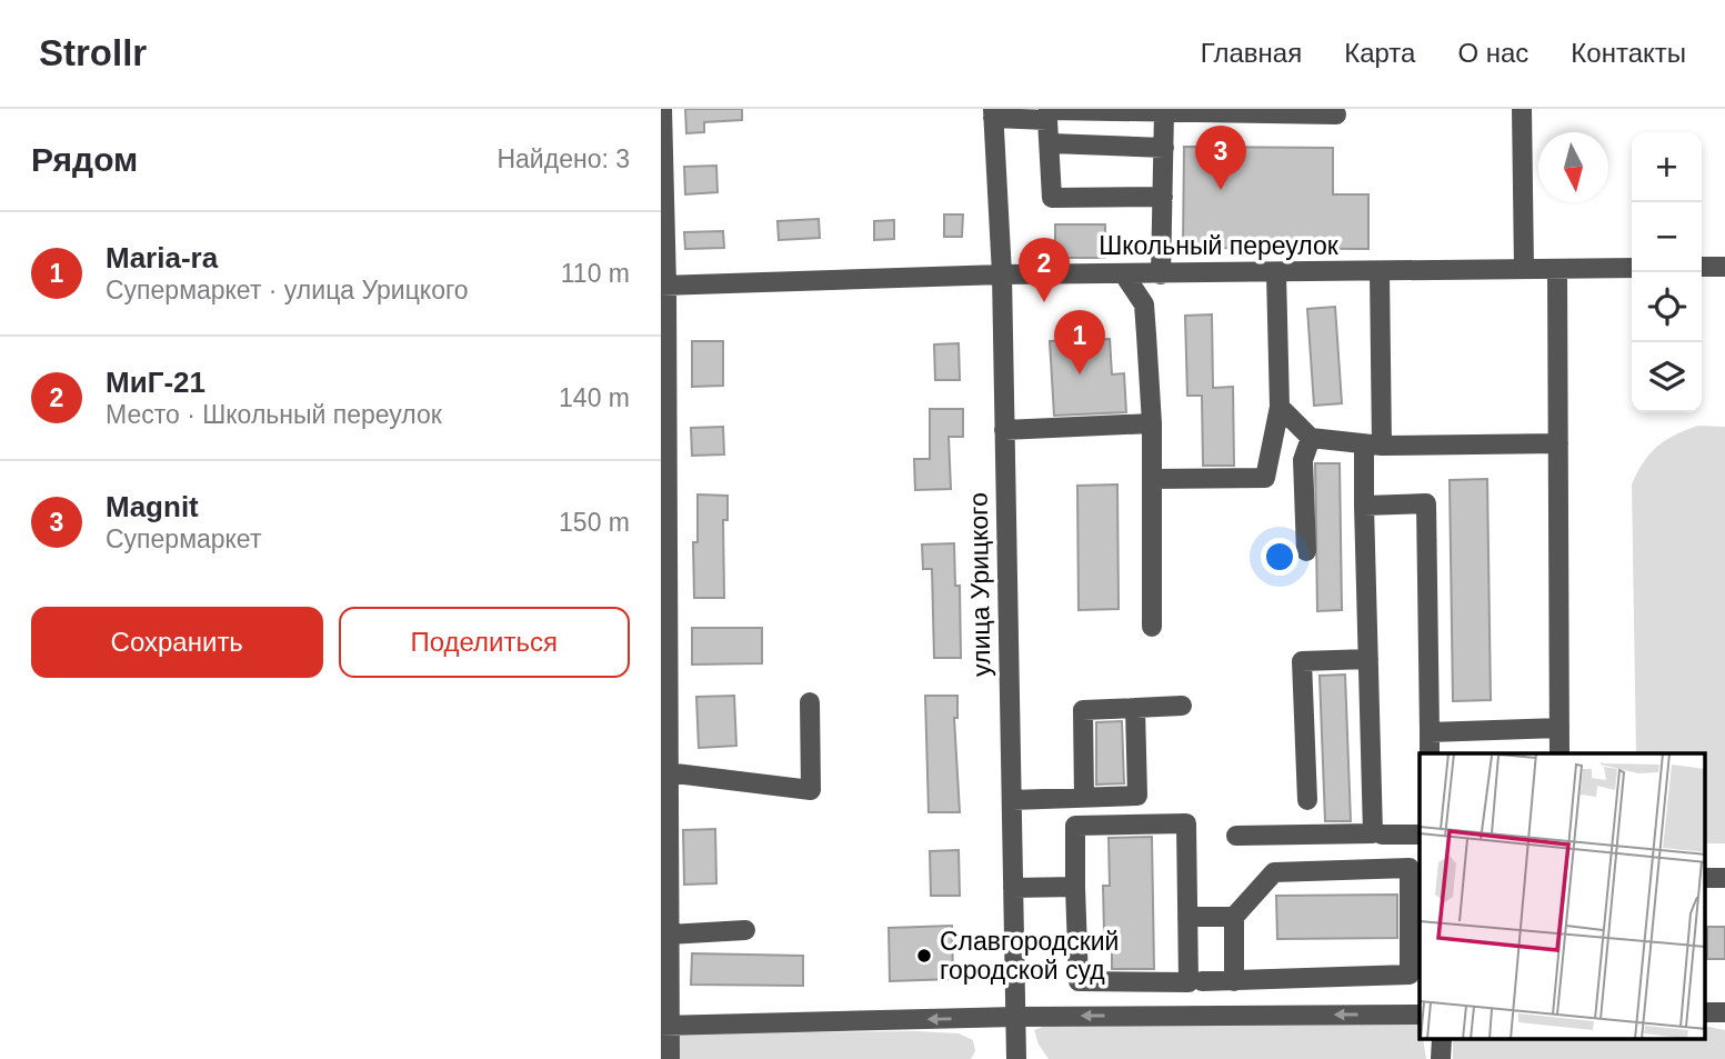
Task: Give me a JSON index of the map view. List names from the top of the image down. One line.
{"streets":{"street":["Школьный переулок","улица Урицкого"]},"crossings":[["Школьный переулок","улица Урицкого"]],"places":["Славгородский городской суд"],"north":"bottom","page":{"header":"Strollr","nav":["Главная","Карта","О нас","Контакты"],"heading":["Рядом","Найдено: 3"],"pins":["3","2","1"],"map_buttons":["+","−"],"list":[{"mark":"1","name":"Maria-ra","note":"Супермаркет · улица Урицкого","value":"110 m"},{"mark":"2","name":"МиГ-21","note":"Место · Школьный переулок","value":"140 m"},{"mark":"3","name":"Magnit","note":"Супермаркет","value":"150 m"}],"buttons":["Сохранить","Поделиться"]}}
